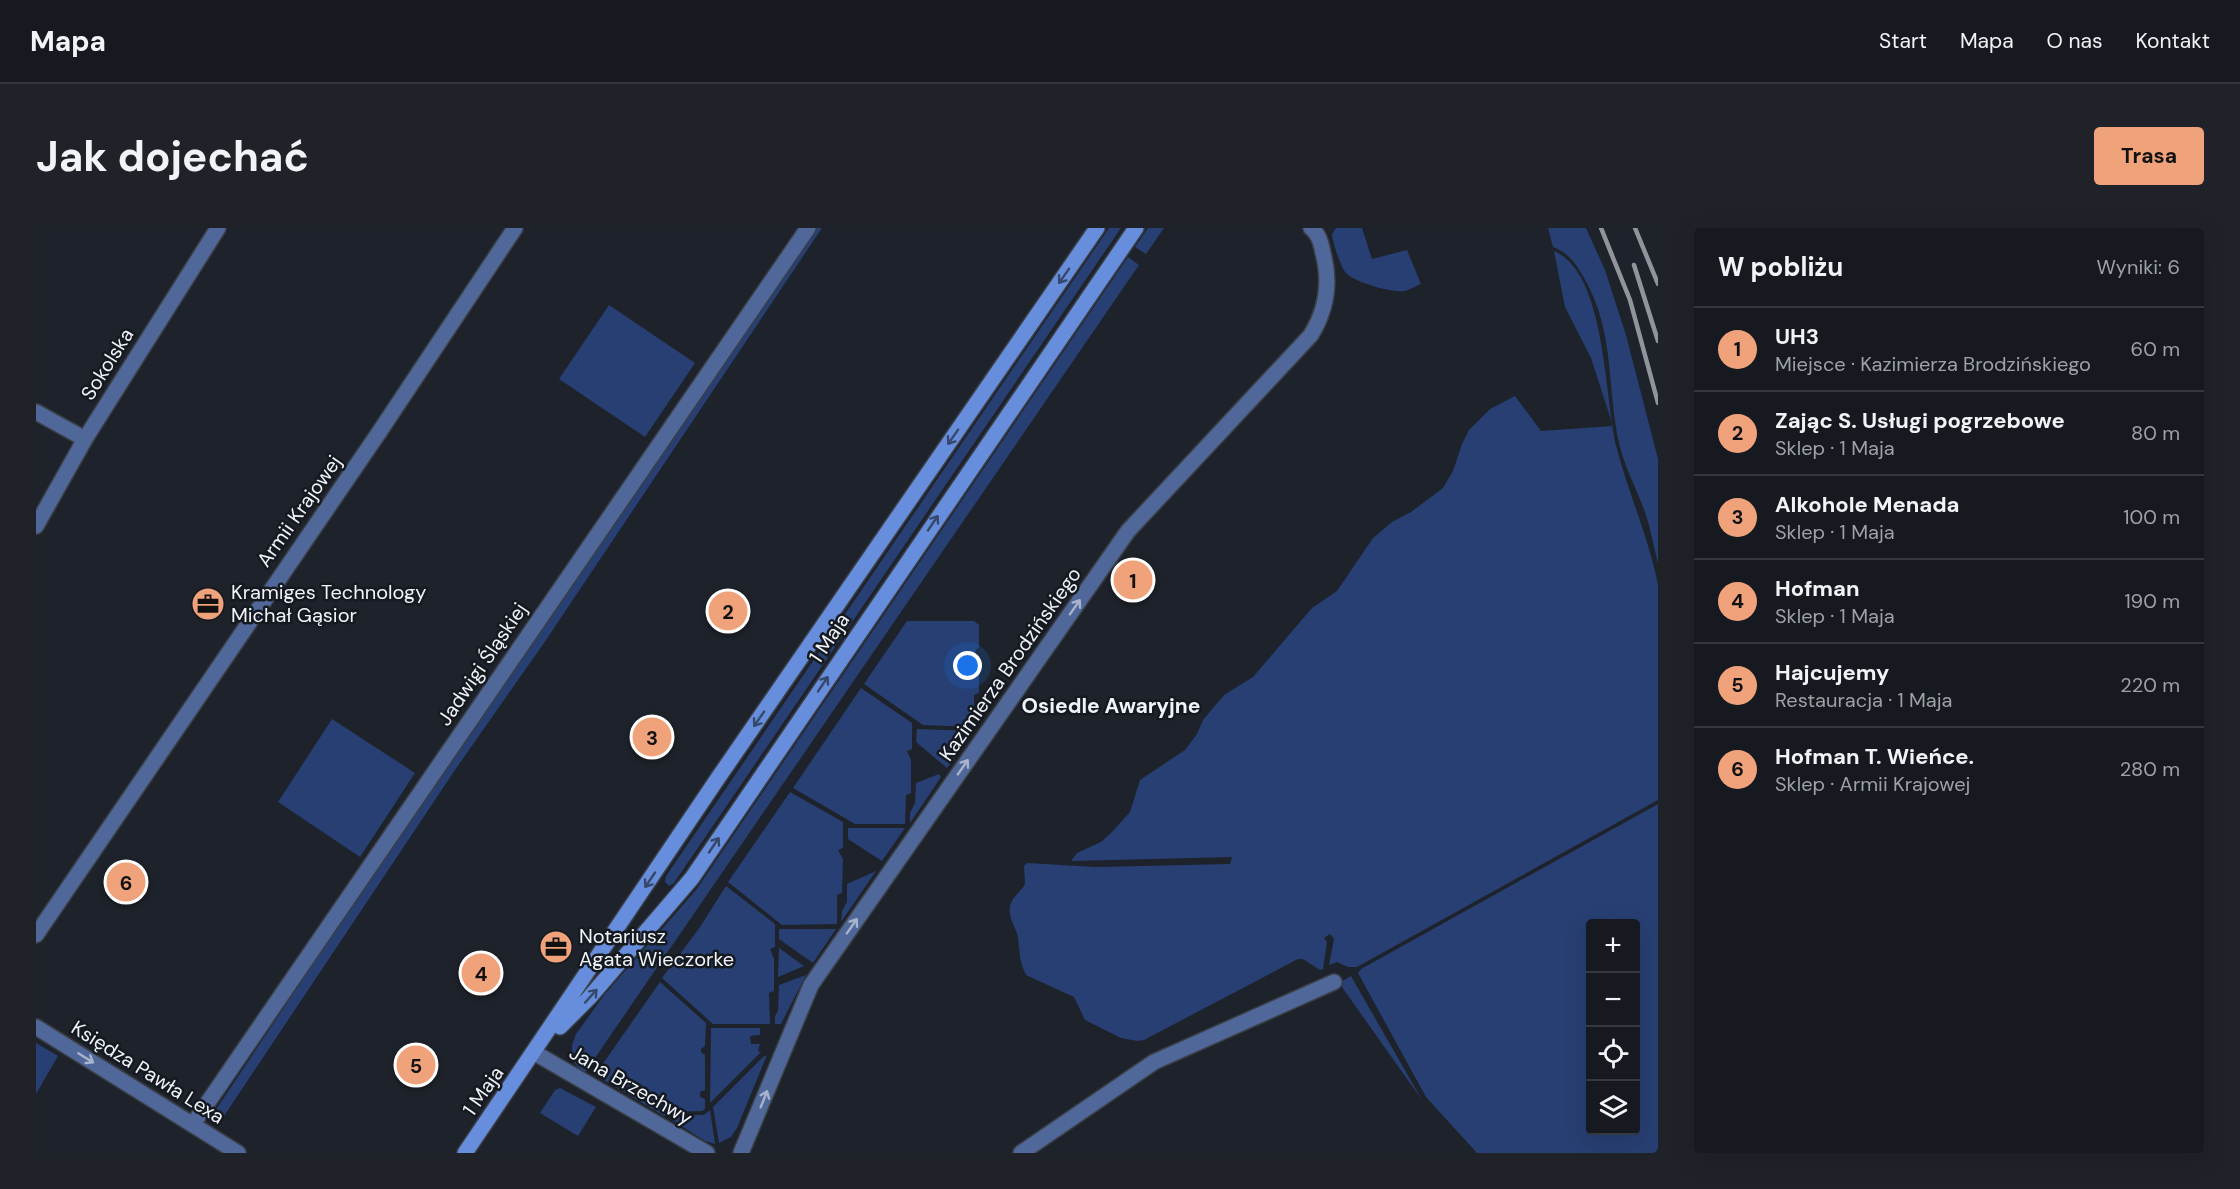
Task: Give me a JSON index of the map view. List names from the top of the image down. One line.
{"streets":{"main road":["1 Maja"],"street":["Sokolska","Armii Krajowej","Jadwigi Śląskiej","Kazimierza Brodzińskiego","Księdza Pawła Lexa","Jana Brzechwy"]},"crossings":[["1 Maja","Jana Brzechwy"],["Jadwigi Śląskiej","Księdza Pawła Lexa"]],"one_way":["Kazimierza Brodzińskiego","Księdza Pawła Lexa"],"districts":["Osiedle Awaryjne"],"places":{"office":["Kramiges Technology Michał Gąsior","Notariusz Agata Wieczorke"]},"page":{"header":"Mapa","nav":["Start","Mapa","O nas","Kontakt"],"buttons":"Trasa","title":"Jak dojechać","heading":["W pobliżu","Wyniki: 6"],"list":[{"mark":"1","name":"UH3","note":"Miejsce · Kazimierza Brodzińskiego","value":"60 m"},{"mark":"2","name":"Zając S. Usługi pogrzebowe","note":"Sklep · 1 Maja","value":"80 m"},{"mark":"3","name":"Alkohole Menada","note":"Sklep · 1 Maja","value":"100 m"},{"mark":"4","name":"Hofman","note":"Sklep · 1 Maja","value":"190 m"},{"mark":"5","name":"Hajcujemy","note":"Restauracja · 1 Maja","value":"220 m"},{"mark":"6","name":"Hofman T. Wieńce.","note":"Sklep · Armii Krajowej","value":"280 m"}],"pins":["1","2","3","6","4","5"],"map_buttons":["+","−"]}}
